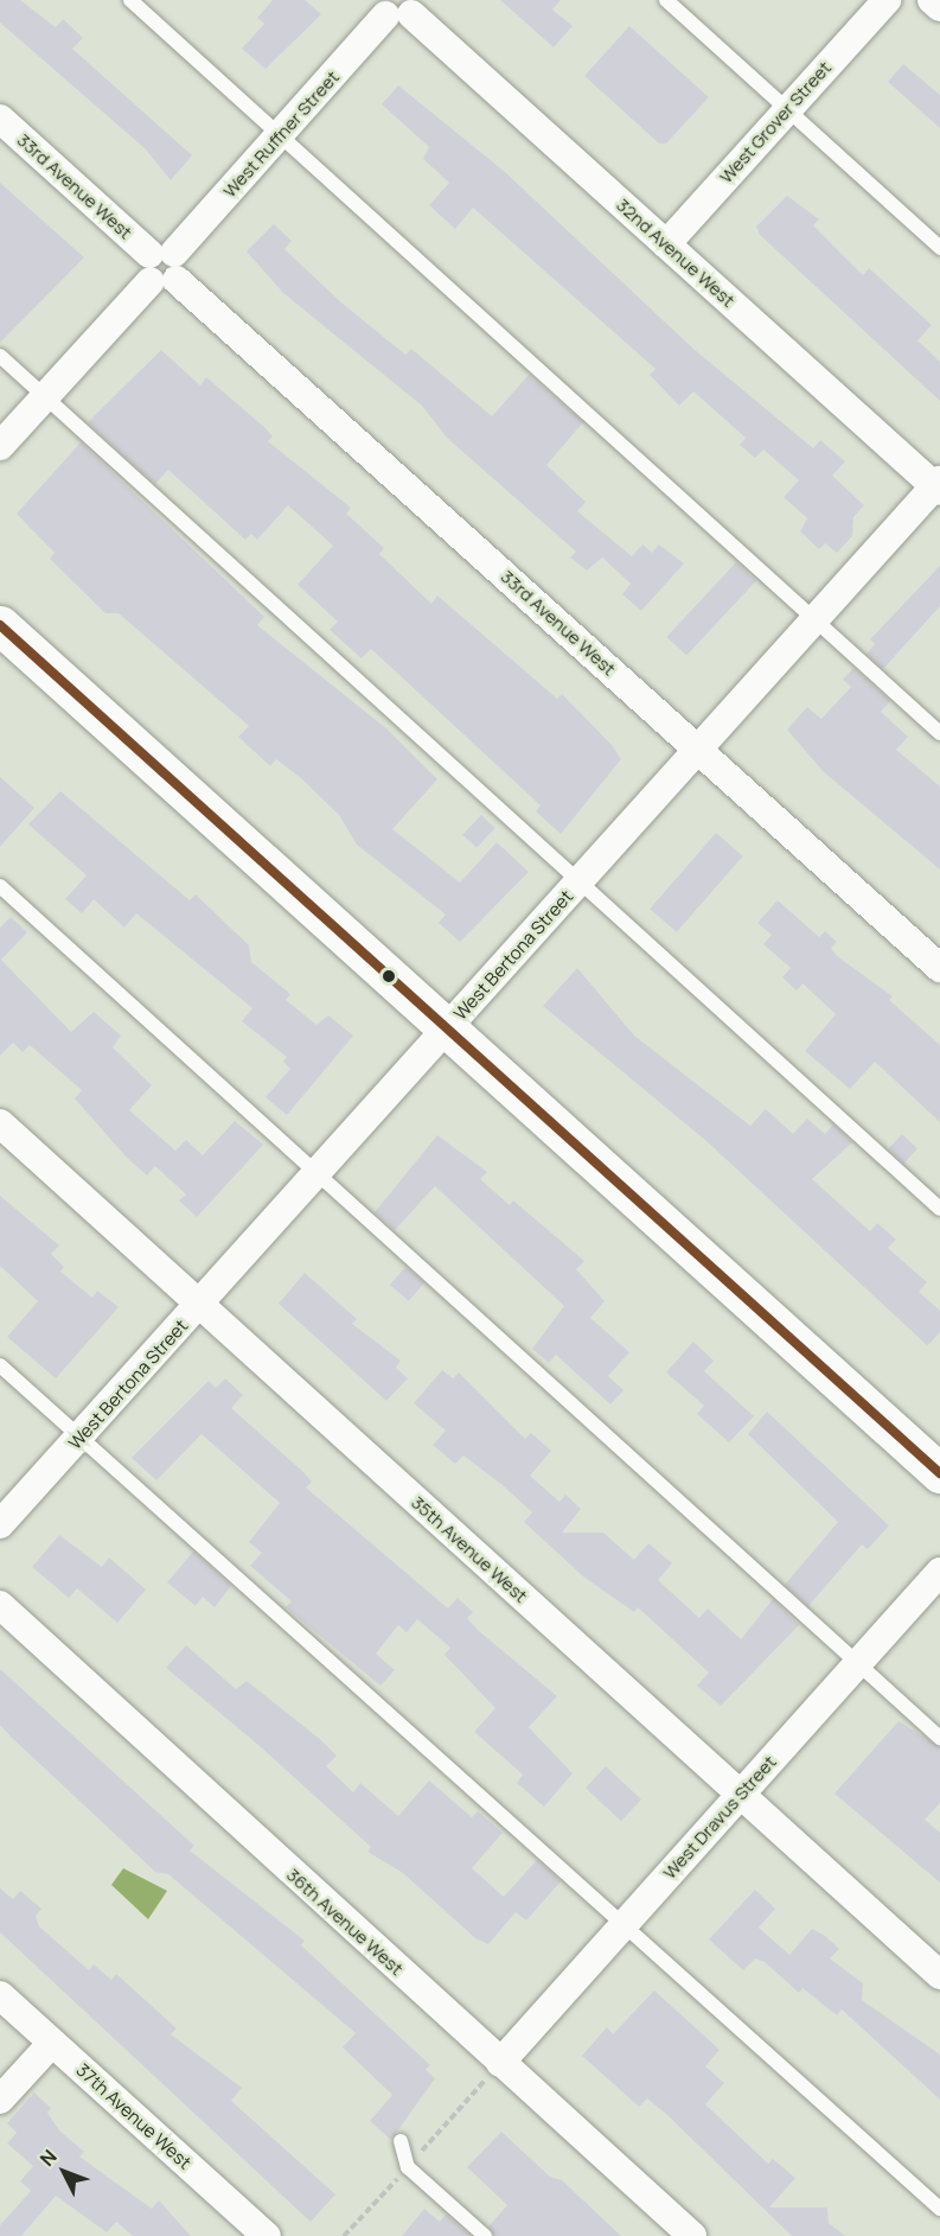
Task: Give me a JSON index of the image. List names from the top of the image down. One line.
{"streets":{"street":["West Grover Street","West Ruffner Street","33rd Avenue West","32nd Avenue West","West Bertona Street","35th Avenue West","West Dravus Street","36th Avenue West","37th Avenue West"]},"crossings":[["West Grover Street","32nd Avenue West"],["West Ruffner Street","33rd Avenue West"],["West Ruffner Street","32nd Avenue West"],["33rd Avenue West","West Bertona Street"],["32nd Avenue West","West Bertona Street"],["West Bertona Street","35th Avenue West"],["35th Avenue West","West Dravus Street"],["West Dravus Street","36th Avenue West"]],"north":"top left"}
